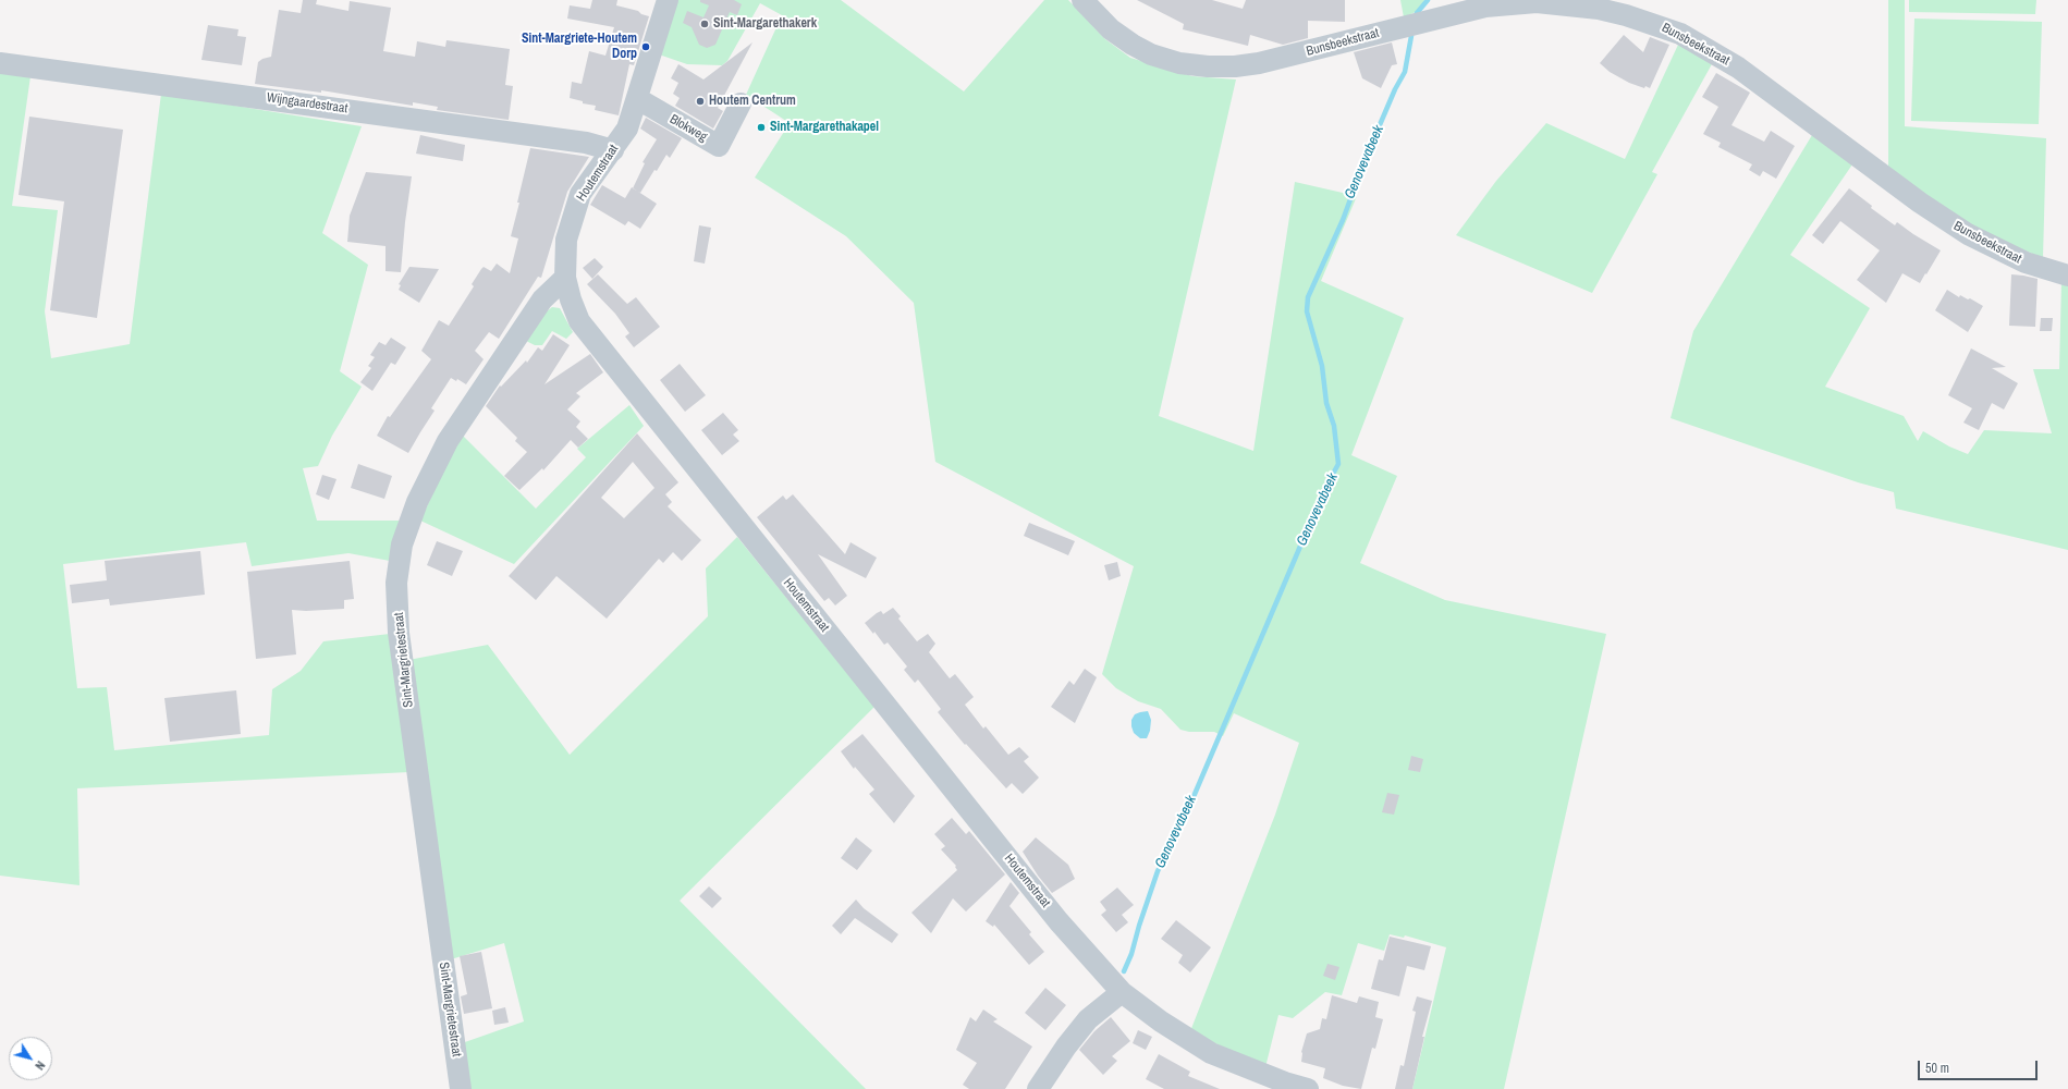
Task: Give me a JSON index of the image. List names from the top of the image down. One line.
{"streets":{"street":["Bunsbeekstraat","Wijngaardestraat","Blokweg","Houtemstraat","Sint-Margrietestraat"]},"crossings":[["Wijngaardestraat","Houtemstraat"],["Blokweg","Houtemstraat"],["Houtemstraat","Sint-Margrietestraat"]],"water":["Genovevabeek"],"places":["Sint-Margarethakerk","Sint-Margriete-Houtem Dorp","Houtem Centrum","Sint-Margarethakapel"],"scale_bar":"50 m","north":"bottom right"}
